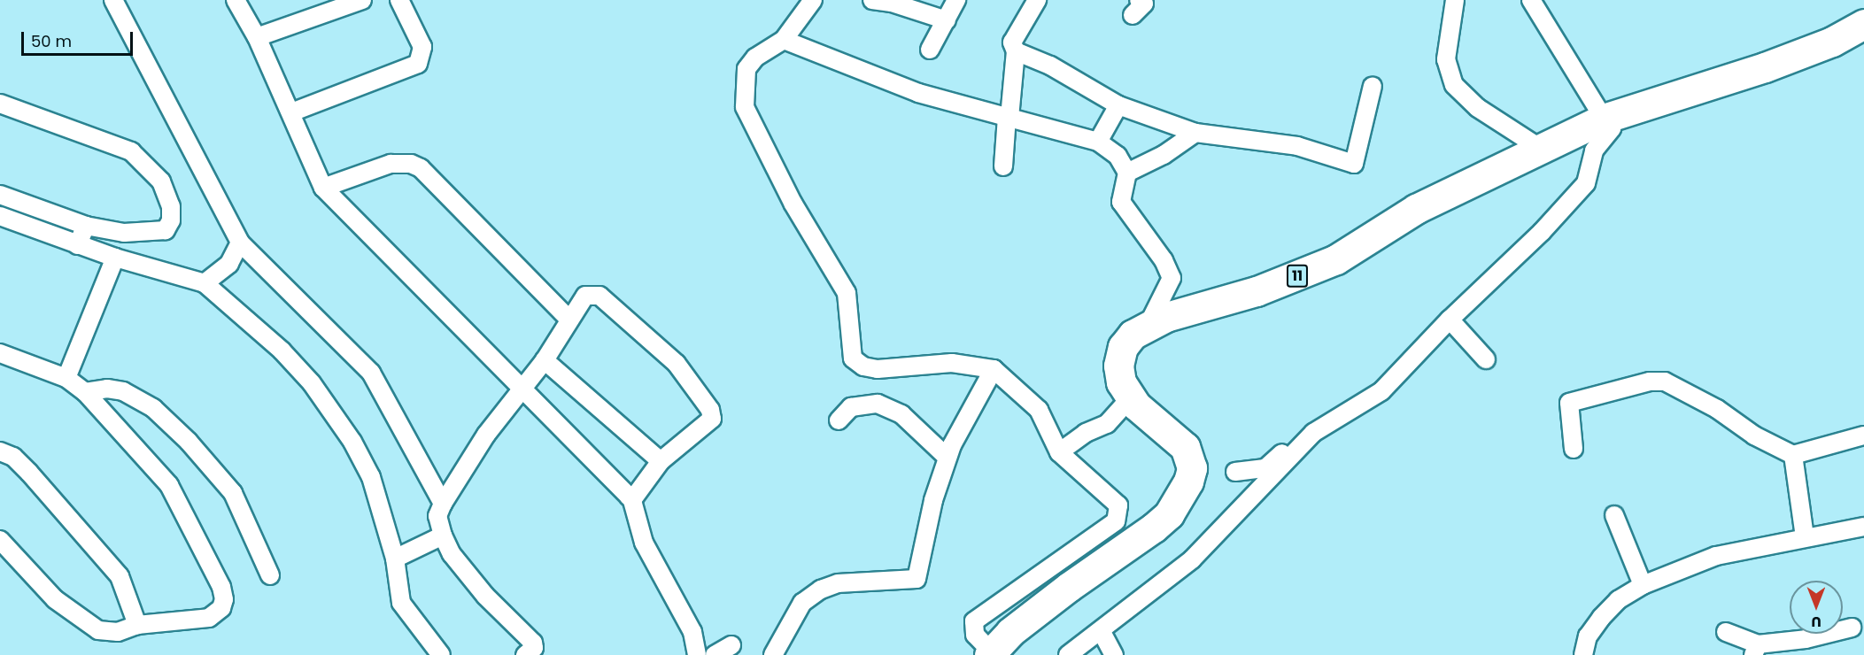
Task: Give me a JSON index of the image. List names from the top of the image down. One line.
{"streets":{"highway":["11"]},"scale_bar":"50 m","north":"bottom"}
